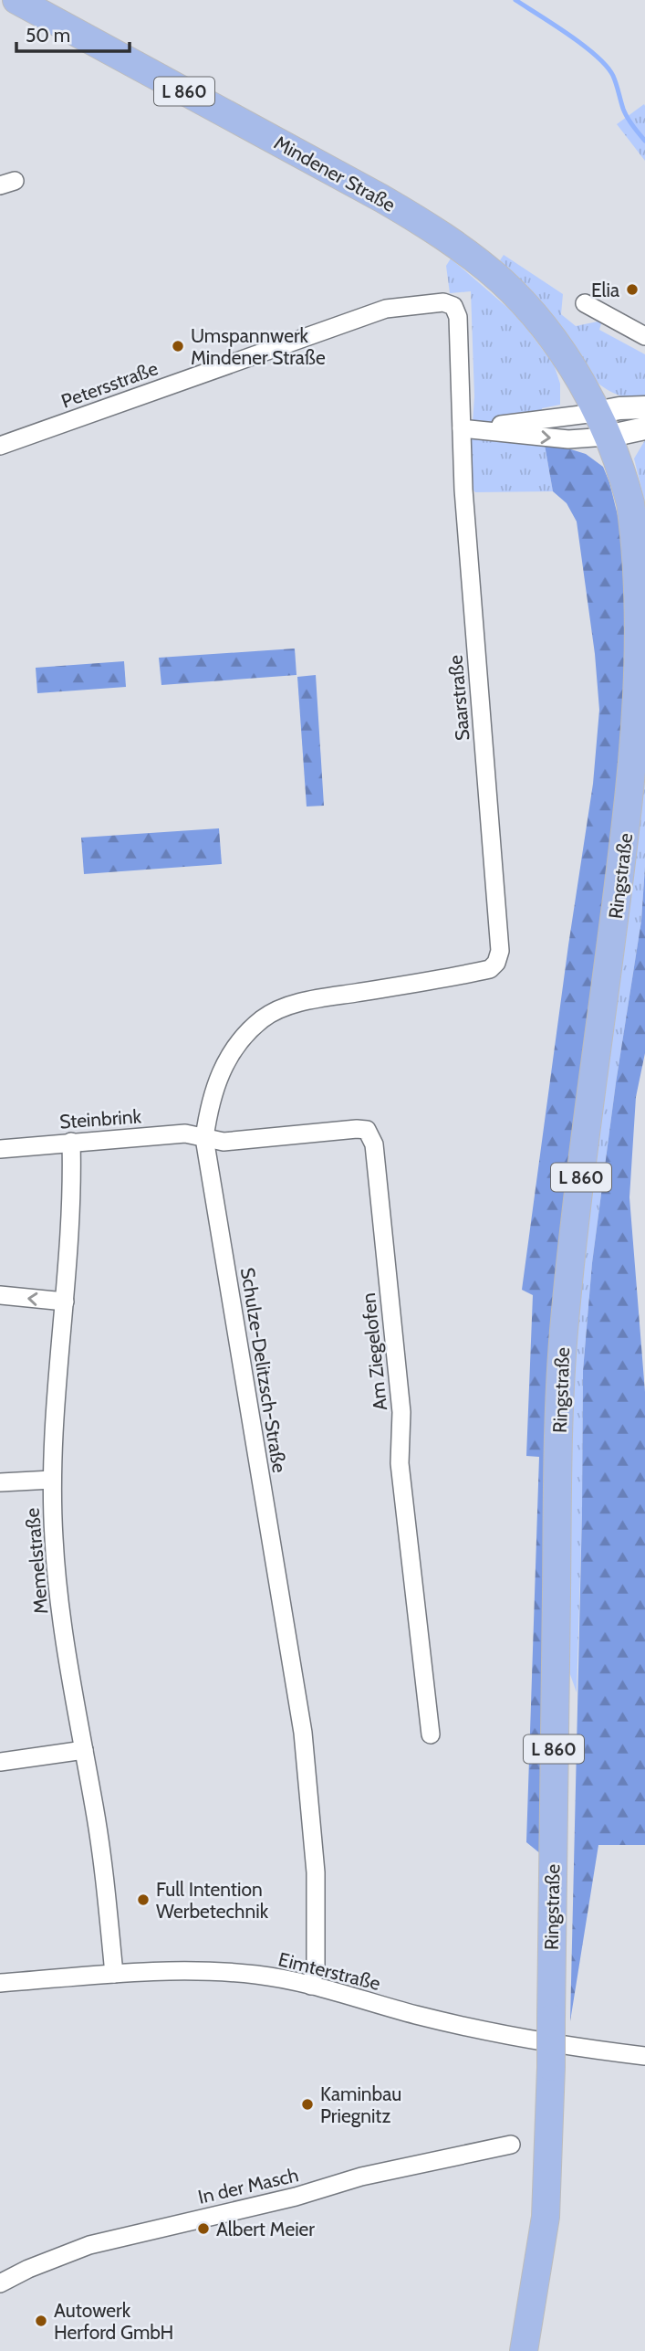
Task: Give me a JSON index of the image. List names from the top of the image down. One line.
{"streets":{"main road":["L 860","Mindener Straße","Ringstraße"],"street":["Petersstraße","Saarstraße","Steinbrink","Am Ziegelofen","Schulze-Delitzsch-Straße","Memelstraße","Eimterstraße","In der Masch"]},"crossings":[["Mindener Straße","Ringstraße"],["Petersstraße","Saarstraße"],["Saarstraße","Schulze-Delitzsch-Straße"],["Steinbrink","Am Ziegelofen"],["Steinbrink","Schulze-Delitzsch-Straße"],["Steinbrink","Memelstraße"],["Am Ziegelofen","Schulze-Delitzsch-Straße"],["Schulze-Delitzsch-Straße","Eimterstraße"],["Memelstraße","Eimterstraße"]],"places":["Elia","Umspannwerk Mindener Straße","Full Intention Werbetechnik","Kaminbau Priegnitz","Albert Meier","Autowerk Herford GmbH"],"scale_bar":"50 m"}
